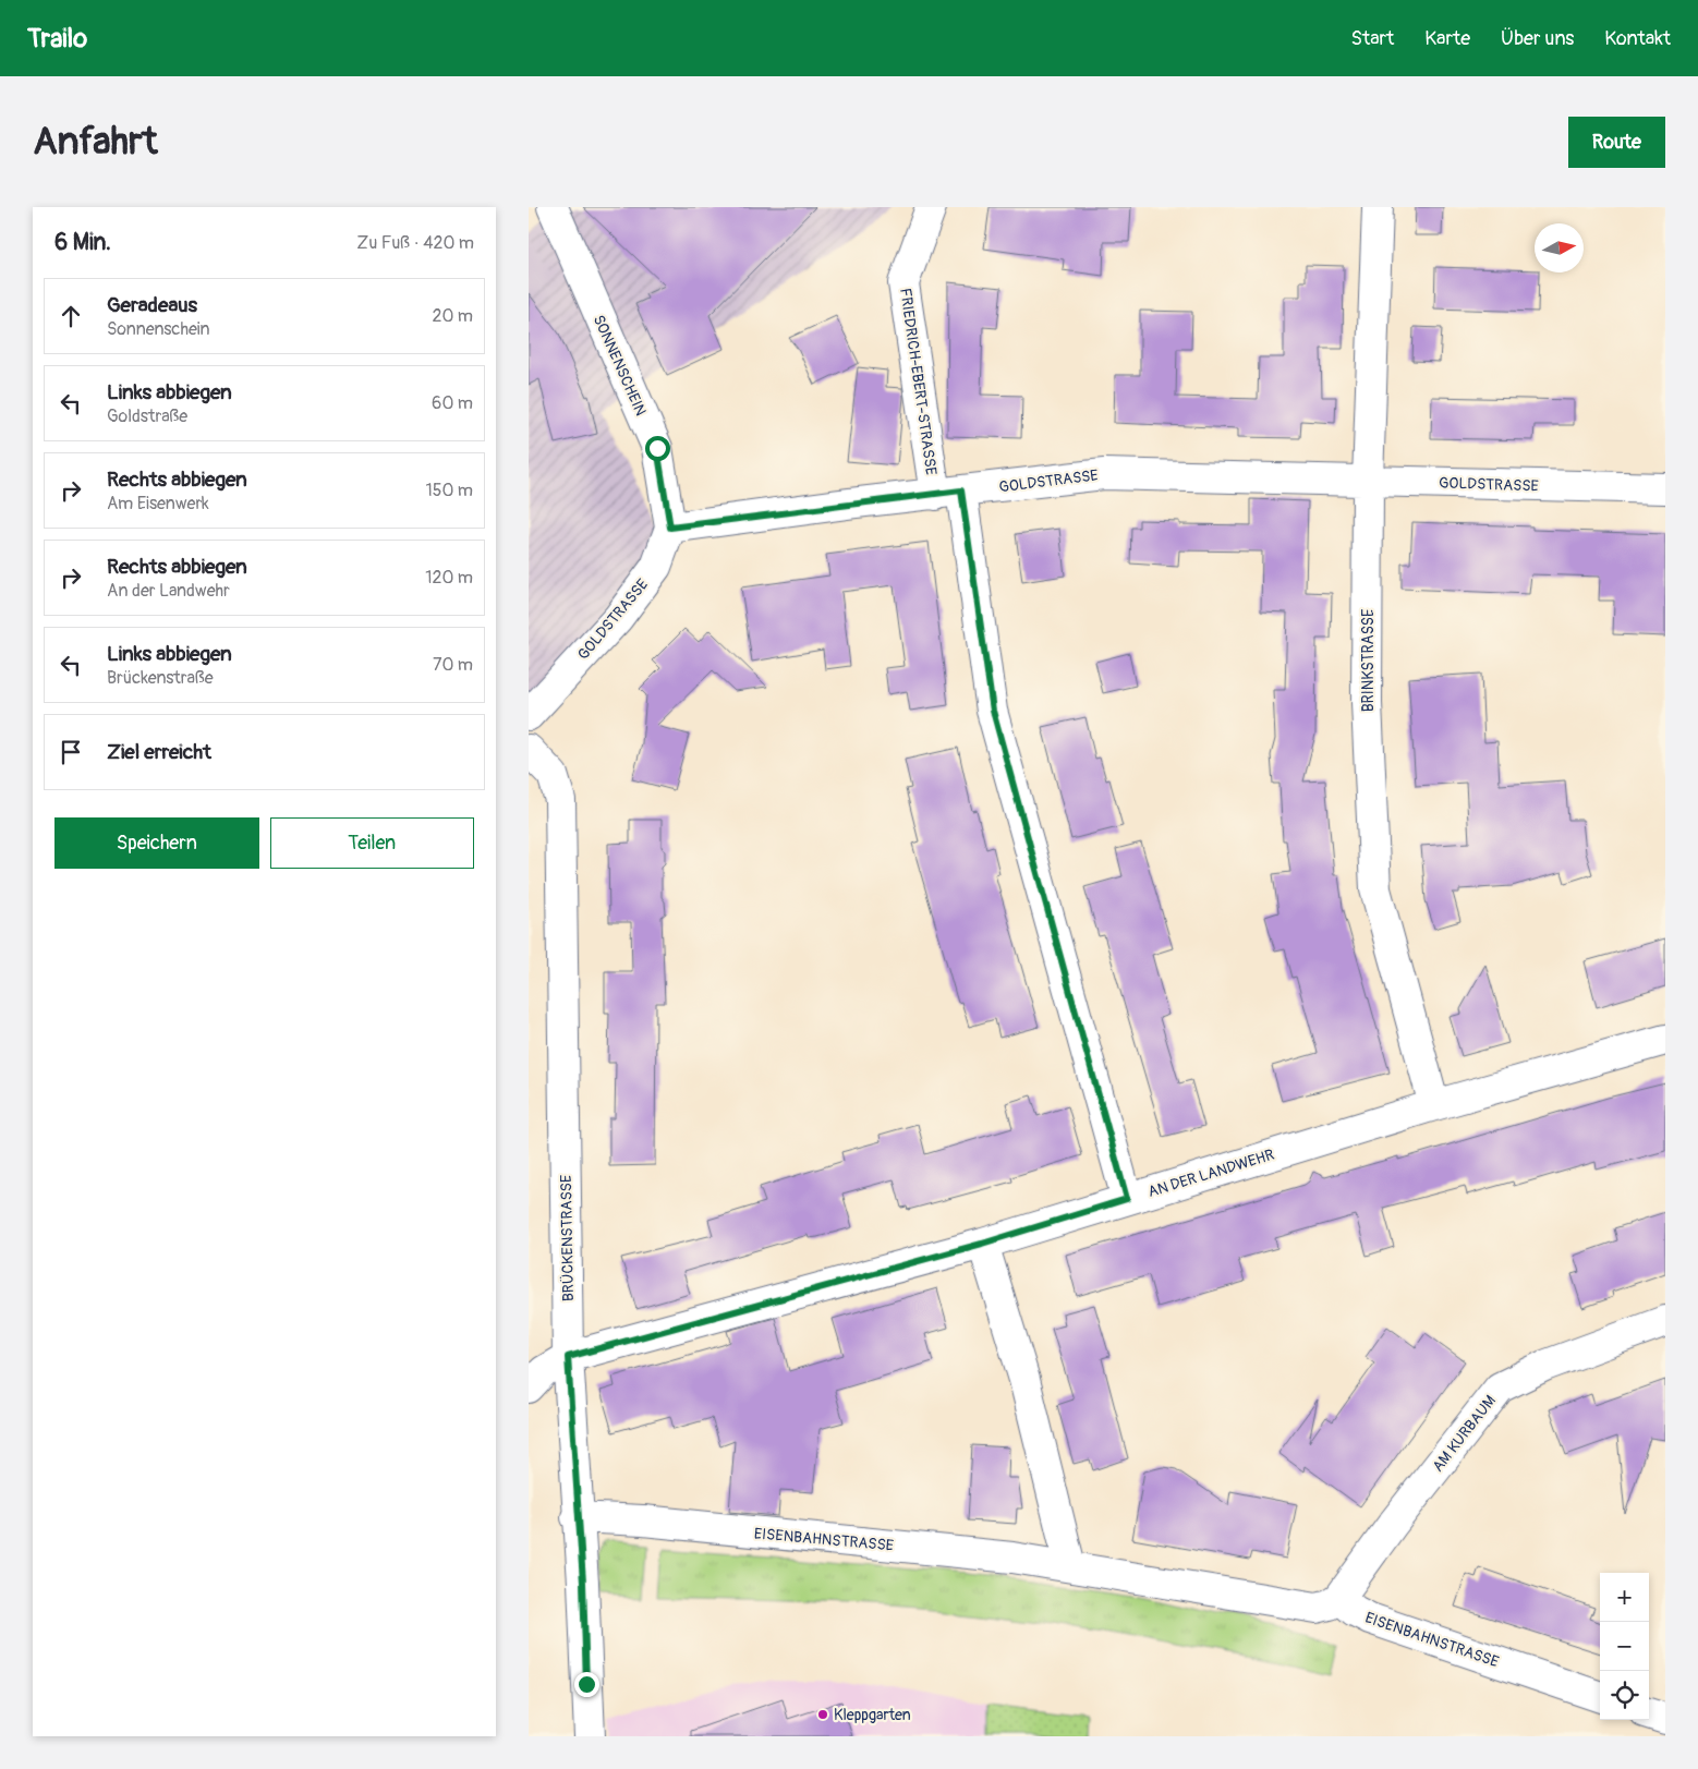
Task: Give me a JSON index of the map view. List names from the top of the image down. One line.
{"streets":{"street":["SONNENSCHEIN","FRIEDRICH-EBERT-STRASSE","GOLDSTRASSE","BRINKSTRASSE","AN DER LANDWEHR","BRÜCKENSTRASSE","AM KURBAUM","EISENBAHNSTRASSE"]},"crossings":[["SONNENSCHEIN","GOLDSTRASSE"],["FRIEDRICH-EBERT-STRASSE","GOLDSTRASSE"],["FRIEDRICH-EBERT-STRASSE","AN DER LANDWEHR"],["GOLDSTRASSE","BRINKSTRASSE"],["BRINKSTRASSE","AN DER LANDWEHR"],["AN DER LANDWEHR","BRÜCKENSTRASSE"],["BRÜCKENSTRASSE","EISENBAHNSTRASSE"],["AM KURBAUM","EISENBAHNSTRASSE"]],"places":["Kleppgarten"],"north":"right","page":{"header":"Trailo","nav":["Start","Karte","Über uns","Kontakt"],"buttons":["Route",["Speichern","Teilen"]],"title":"Anfahrt","heading":["6 Min.","Zu Fuß · 420 m"],"list":[["Geradeaus","Sonnenschein","20 m"],["Links abbiegen","Goldstraße","60 m"],["Rechts abbiegen","Am Eisenwerk","150 m"],["Rechts abbiegen","An der Landwehr","120 m"],["Links abbiegen","Brückenstraße","70 m"],"Ziel erreicht"],"map_buttons":["+","−"]}}
